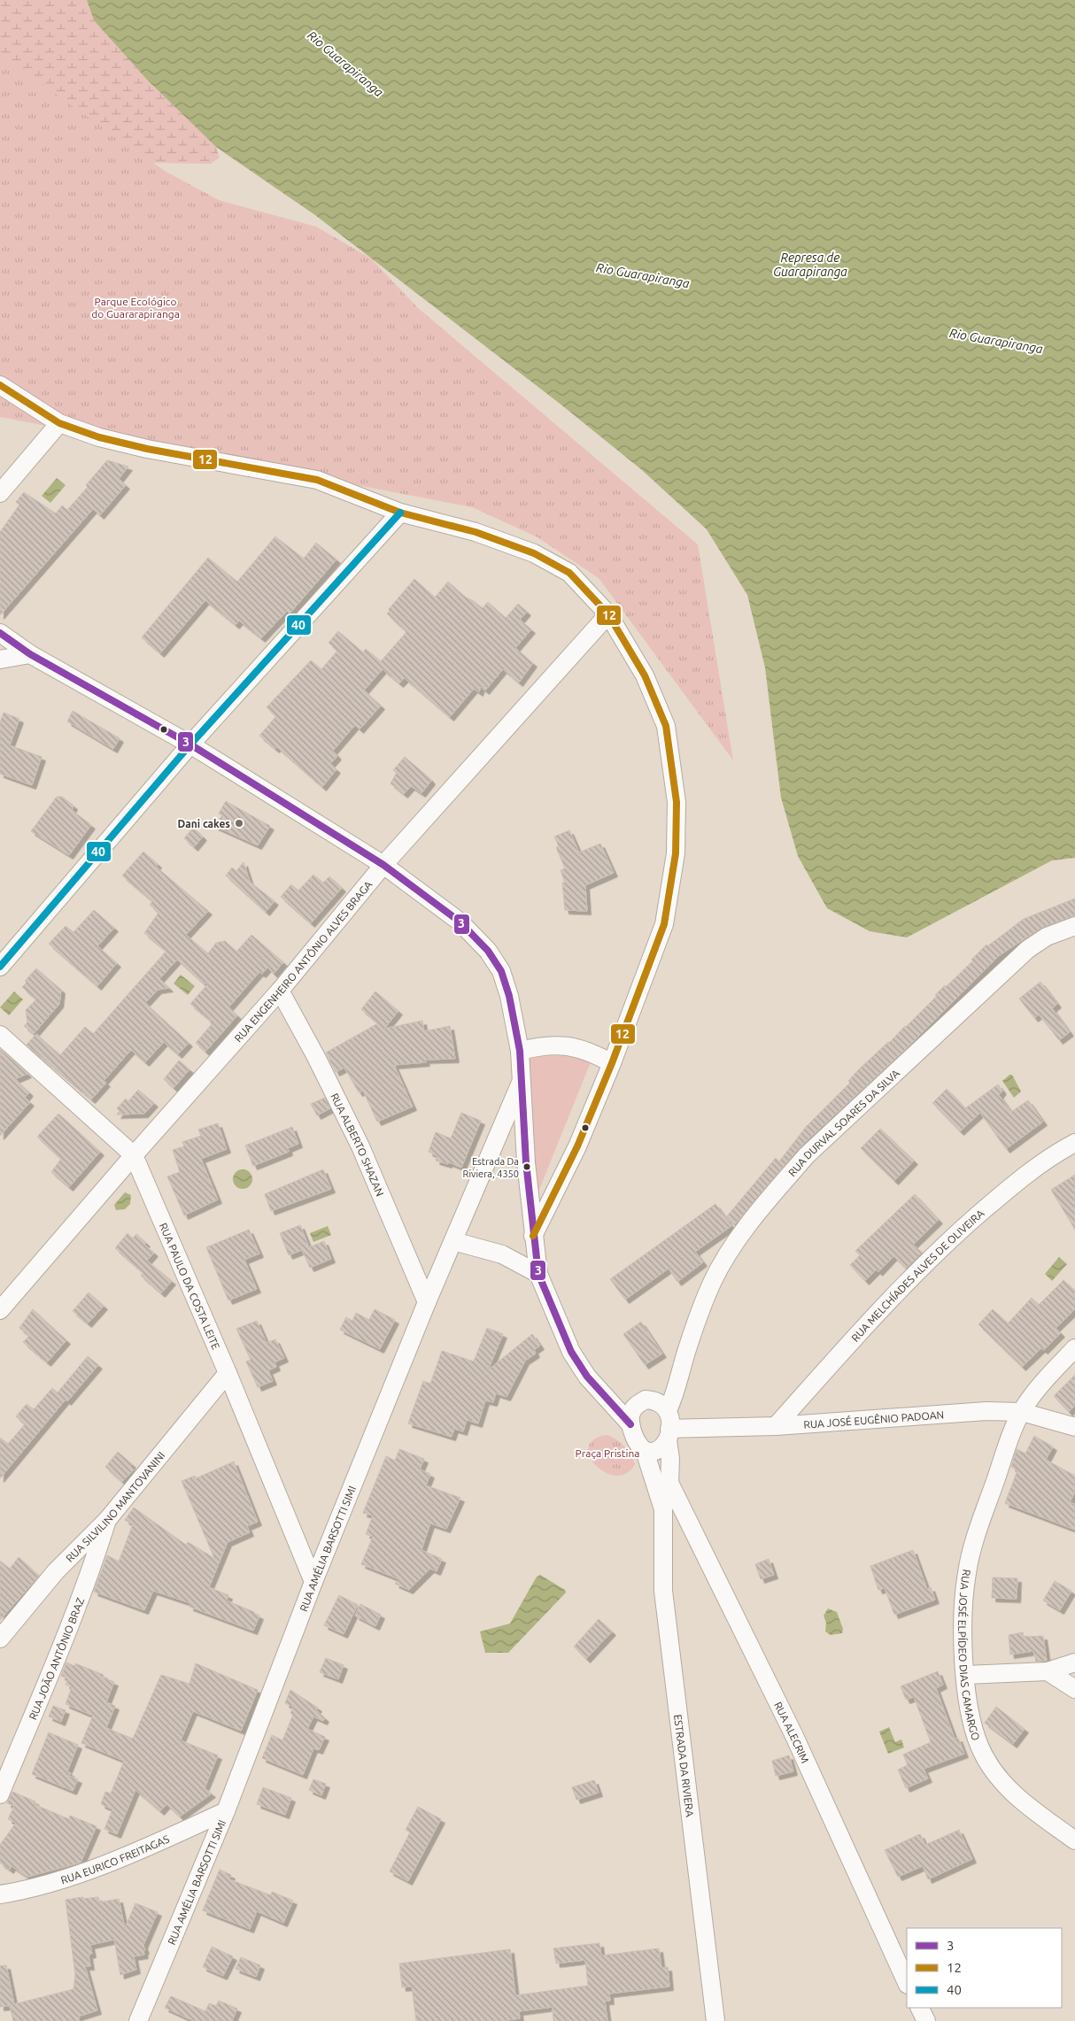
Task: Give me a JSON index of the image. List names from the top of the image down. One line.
{"streets":{"street":["RUA ENGENHEIRO ANTÔNIO ALVES BRAGA","RUA DURVAL SOARES DA SILVA","RUA ALBERTO SHAZAN","RUA MELCHÍADES ALVES DE OLIVEIRA","RUA PAULO DA COSTA LEITE","RUA JOSÉ EUGÊNIO PADOAN","RUA SILVILINO MANTOVANINI","RUA AMÉLIA BARSOTTI SIMI","RUA JOSÉ ELPÍDEO DIAS CAMARGO","RUA JOÃO ANTÔNIO BRAZ","RUA ALECRIM","ESTRADA DA RIVIERA","RUA EURICO FREITAGAS"]},"crossings":[["RUA ENGENHEIRO ANTÔNIO ALVES BRAGA","RUA ALBERTO SHAZAN"],["RUA ENGENHEIRO ANTÔNIO ALVES BRAGA","RUA PAULO DA COSTA LEITE"],["RUA DURVAL SOARES DA SILVA","RUA JOSÉ EUGÊNIO PADOAN"],["RUA DURVAL SOARES DA SILVA","ESTRADA DA RIVIERA"],["RUA ALBERTO SHAZAN","RUA AMÉLIA BARSOTTI SIMI"],["RUA MELCHÍADES ALVES DE OLIVEIRA","RUA JOSÉ EUGÊNIO PADOAN"],["RUA PAULO DA COSTA LEITE","RUA SILVILINO MANTOVANINI"],["RUA PAULO DA COSTA LEITE","RUA AMÉLIA BARSOTTI SIMI"],["RUA JOSÉ EUGÊNIO PADOAN","RUA JOSÉ ELPÍDEO DIAS CAMARGO"],["RUA JOSÉ EUGÊNIO PADOAN","ESTRADA DA RIVIERA"],["RUA SILVILINO MANTOVANINI","RUA JOÃO ANTÔNIO BRAZ"],["RUA AMÉLIA BARSOTTI SIMI","RUA EURICO FREITAGAS"],["RUA ALECRIM","ESTRADA DA RIVIERA"]],"water":["Rio Guarapiranga","Represa de Guarapiranga"],"parks":["Parque Ecológico do Guararapiranga","Praça Pristina"],"places":["Dani cakes","Estrada Da Riviera, 4350"],"lines":["transit line 12","transit line 40","transit line 3"],"legend":["3","12","40"]}
